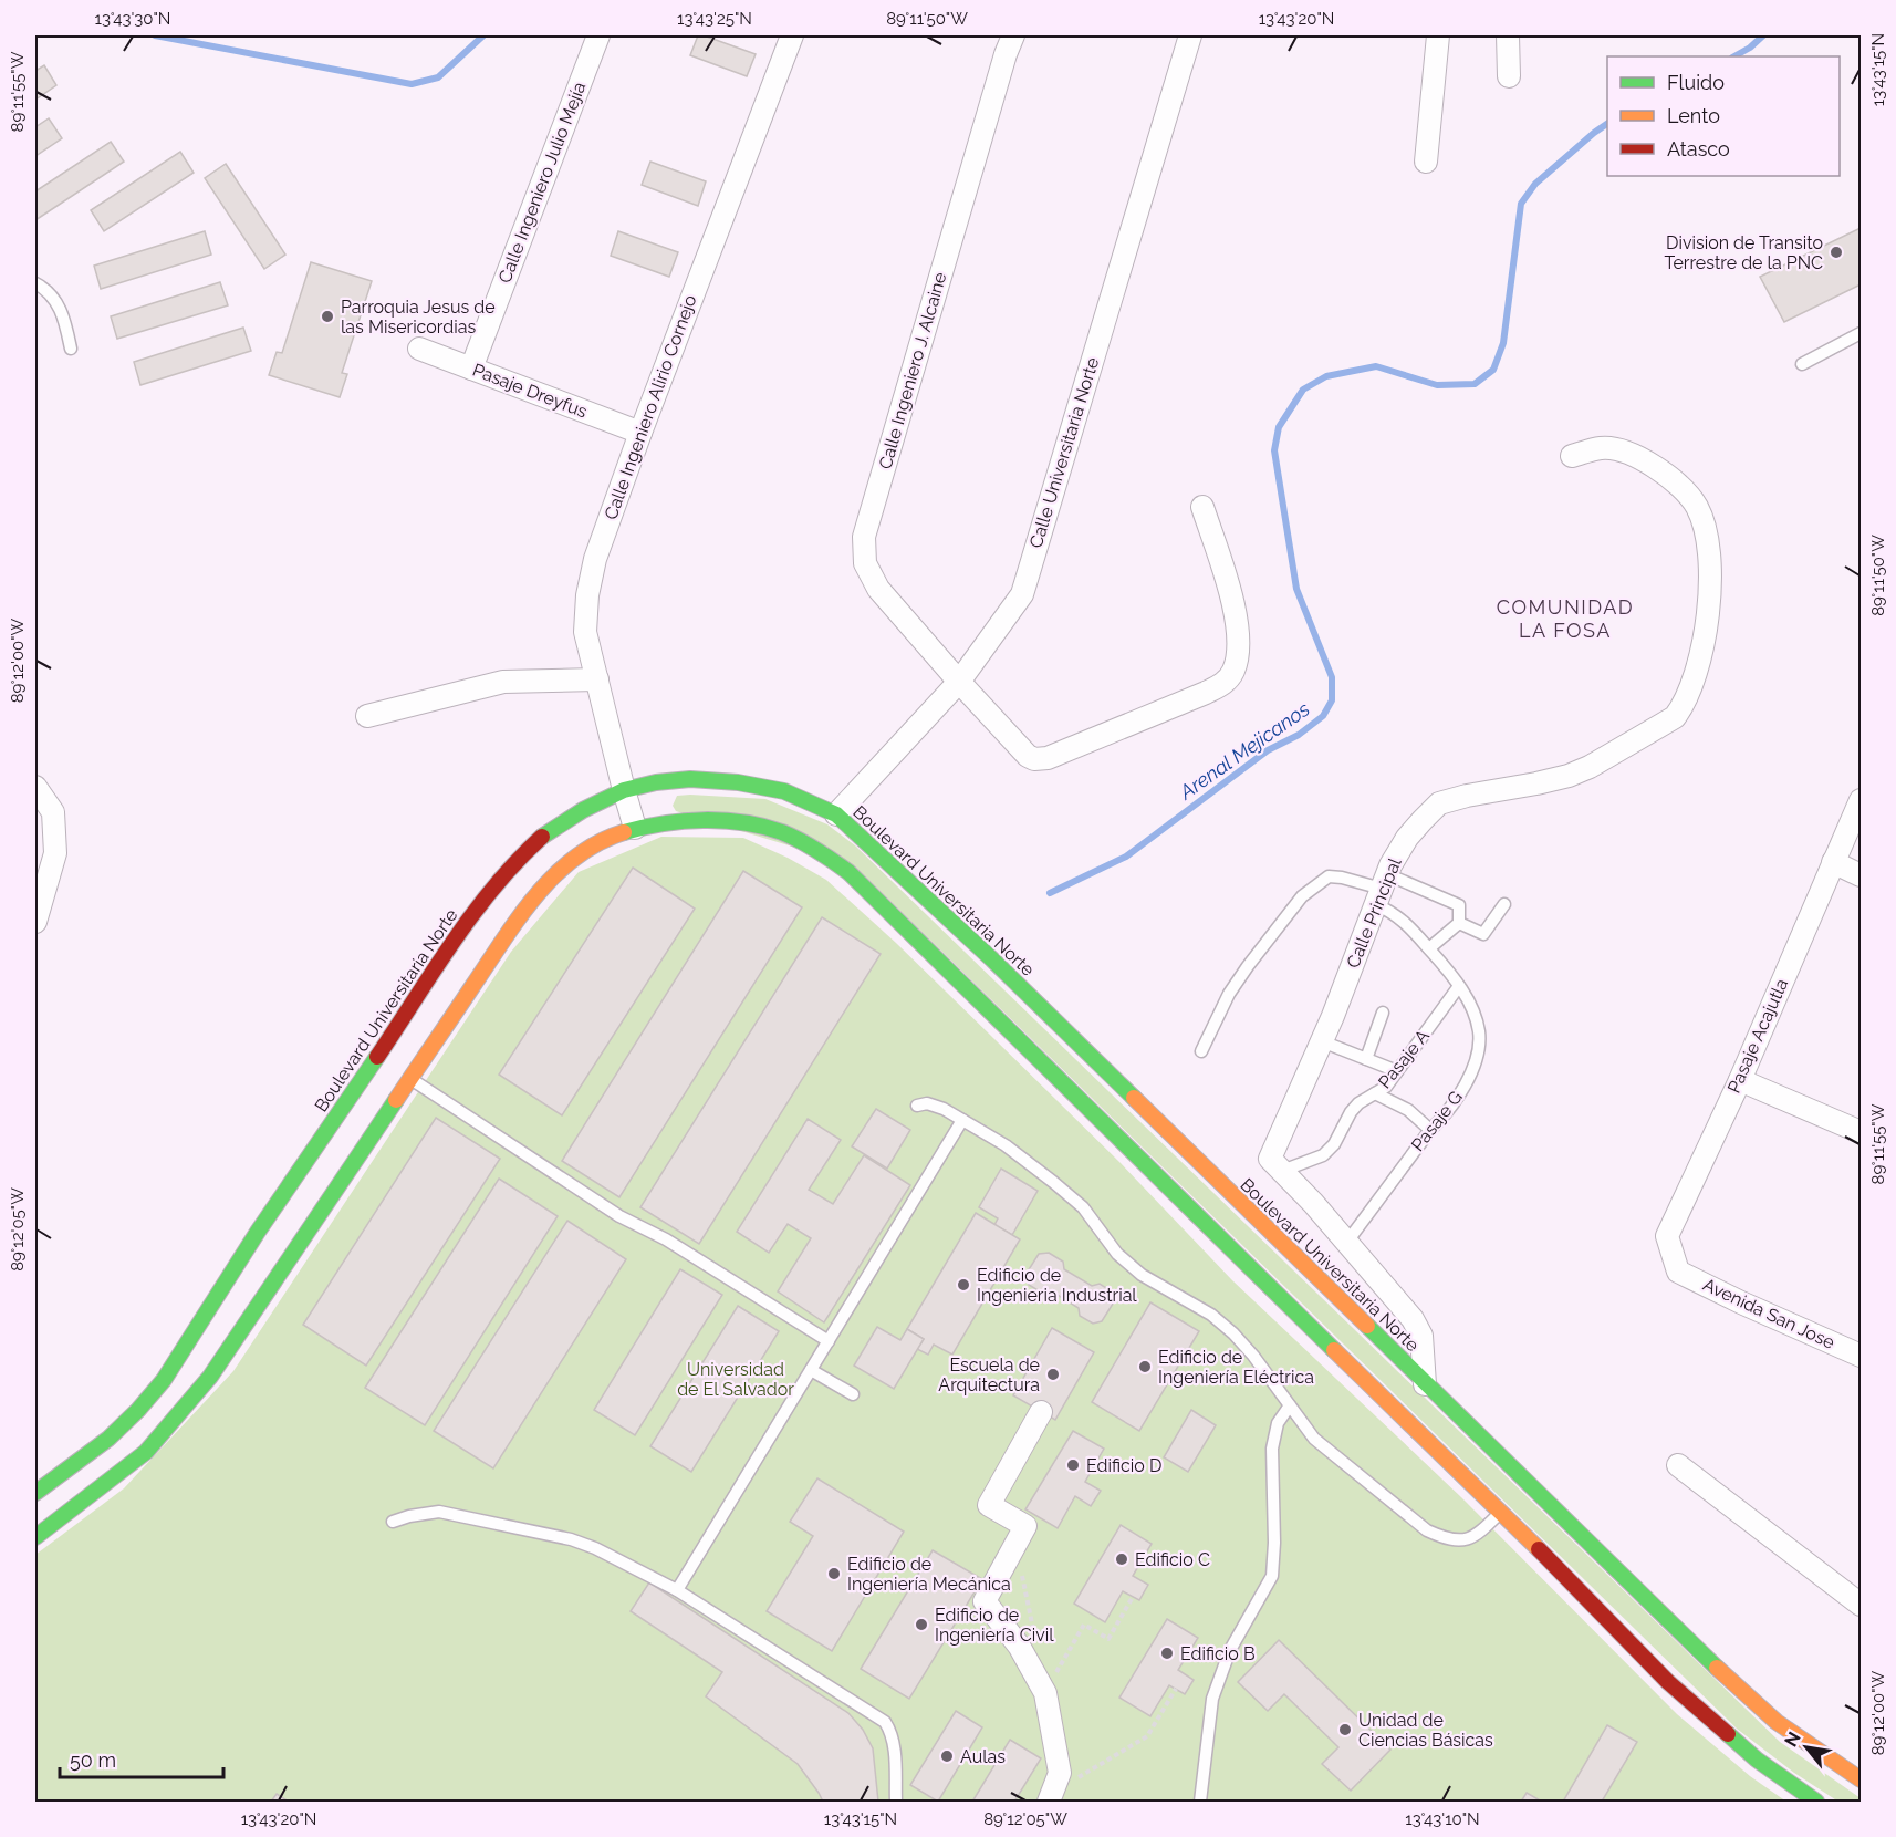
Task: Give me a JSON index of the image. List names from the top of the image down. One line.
{"streets":{"main road":["Boulevard Universitaria Norte"],"street":["Calle Ingeniero Julio Mejía","Calle Ingeniero J. Alcaine","Pasaje Dreyfus","Calle Ingeniero Alirio Cornejo","Calle Universitaria Norte","Calle Principal","Pasaje Acajutla","Avenida San Jose"],"lane":["Pasaje A","Pasaje G"]},"crossings":[["Calle Ingeniero Julio Mejía","Pasaje Dreyfus"],["Calle Ingeniero J. Alcaine","Calle Universitaria Norte"],["Pasaje Dreyfus","Calle Ingeniero Alirio Cornejo"],["Calle Ingeniero Alirio Cornejo","Boulevard Universitaria Norte"],["Calle Universitaria Norte","Boulevard Universitaria Norte"],["Calle Principal","Pasaje A"],["Calle Principal","Pasaje G"],["Pasaje Acajutla","Avenida San Jose"],["Pasaje A","Pasaje G"]],"districts":["COMUNIDAD LA FOSA"],"water":["Arenal Mejicanos"],"parks":["Universidad de El Salvador"],"places":["Division de Transito Terrestre de la PNC","Parroquia Jesus de las Misericordias","Edificio de Ingenieria Industrial","Edificio de Ingeniería Eléctrica","Escuela de Arquitectura","Edificio D","Edificio C","Edificio de Ingeniería Mecánica","Edificio de Ingeniería Civil","Edificio B","Unidad de Ciencias Básicas","Aulas"],"legend":["Fluido","Lento","Atasco"],"scale_bar":"50 m","north":"top left","coordinates":["13°43'30\"N","13°43'25\"N","89°11'50\"W","13°43'20\"N","13°43'15\"N","89°11'55\"W","89°12'00\"W","89°12'05\"W","13°43'10\"N"]}
